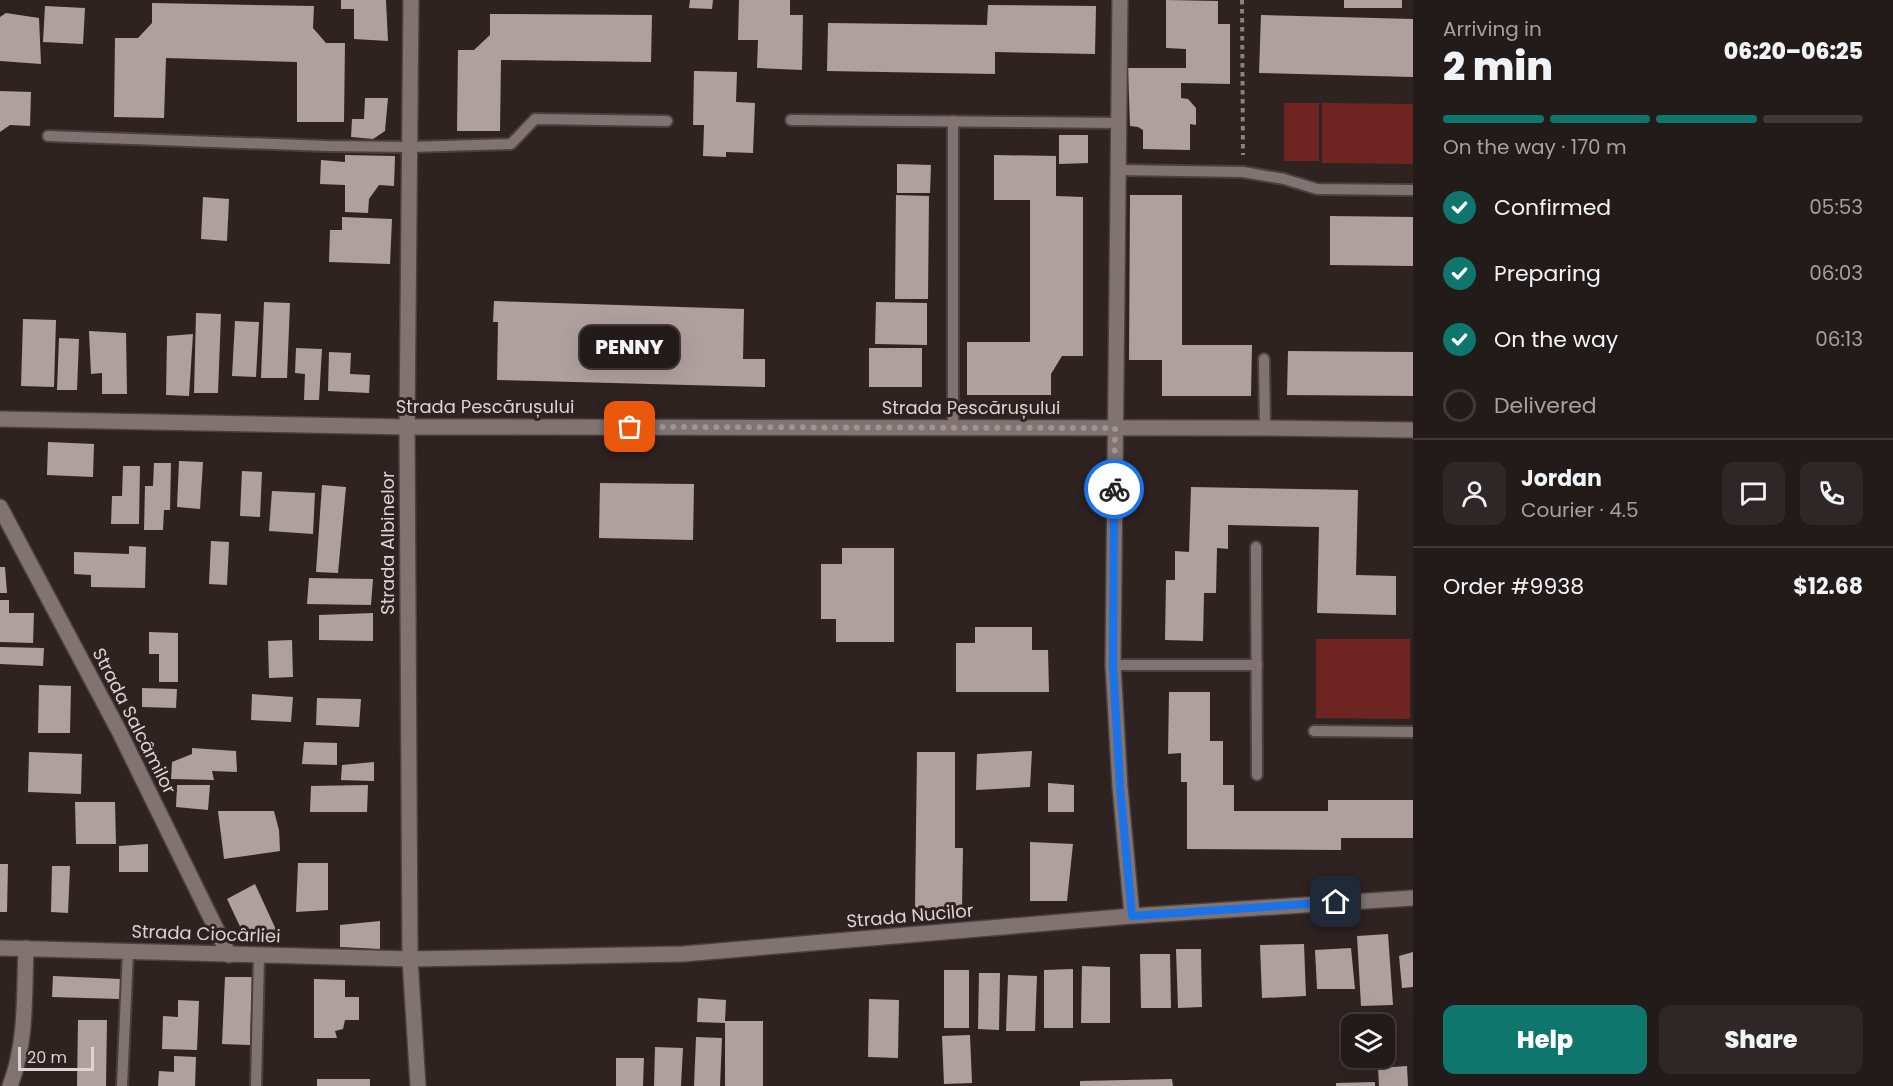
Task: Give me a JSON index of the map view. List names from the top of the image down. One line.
{"streets":{"street":["Strada Pescărușului","Strada Albinelor","Strada Salcâmilor","Strada Nucilor","Strada Ciocârliei"]},"crossings":[["Strada Pescărușului","Strada Albinelor"],["Strada Albinelor","Strada Nucilor"],["Strada Albinelor","Strada Ciocârliei"],["Strada Salcâmilor","Strada Ciocârliei"],["Strada Nucilor","Strada Ciocârliei"]],"places":["PENNY"],"scale_bar":"20 m","page":{"heading":["2 min","Arriving in","06:20–06:25"],"panel":["Jordan","Courier · 4.5","Order #9938","$12.68"],"bar":"On the way · 170 m","list":[["Confirmed","05:53"],["Preparing","06:03"],["On the way","06:13"],"Delivered"],"bubble":"PENNY","buttons":["Help","Share"],"scale":"20 m"}}
